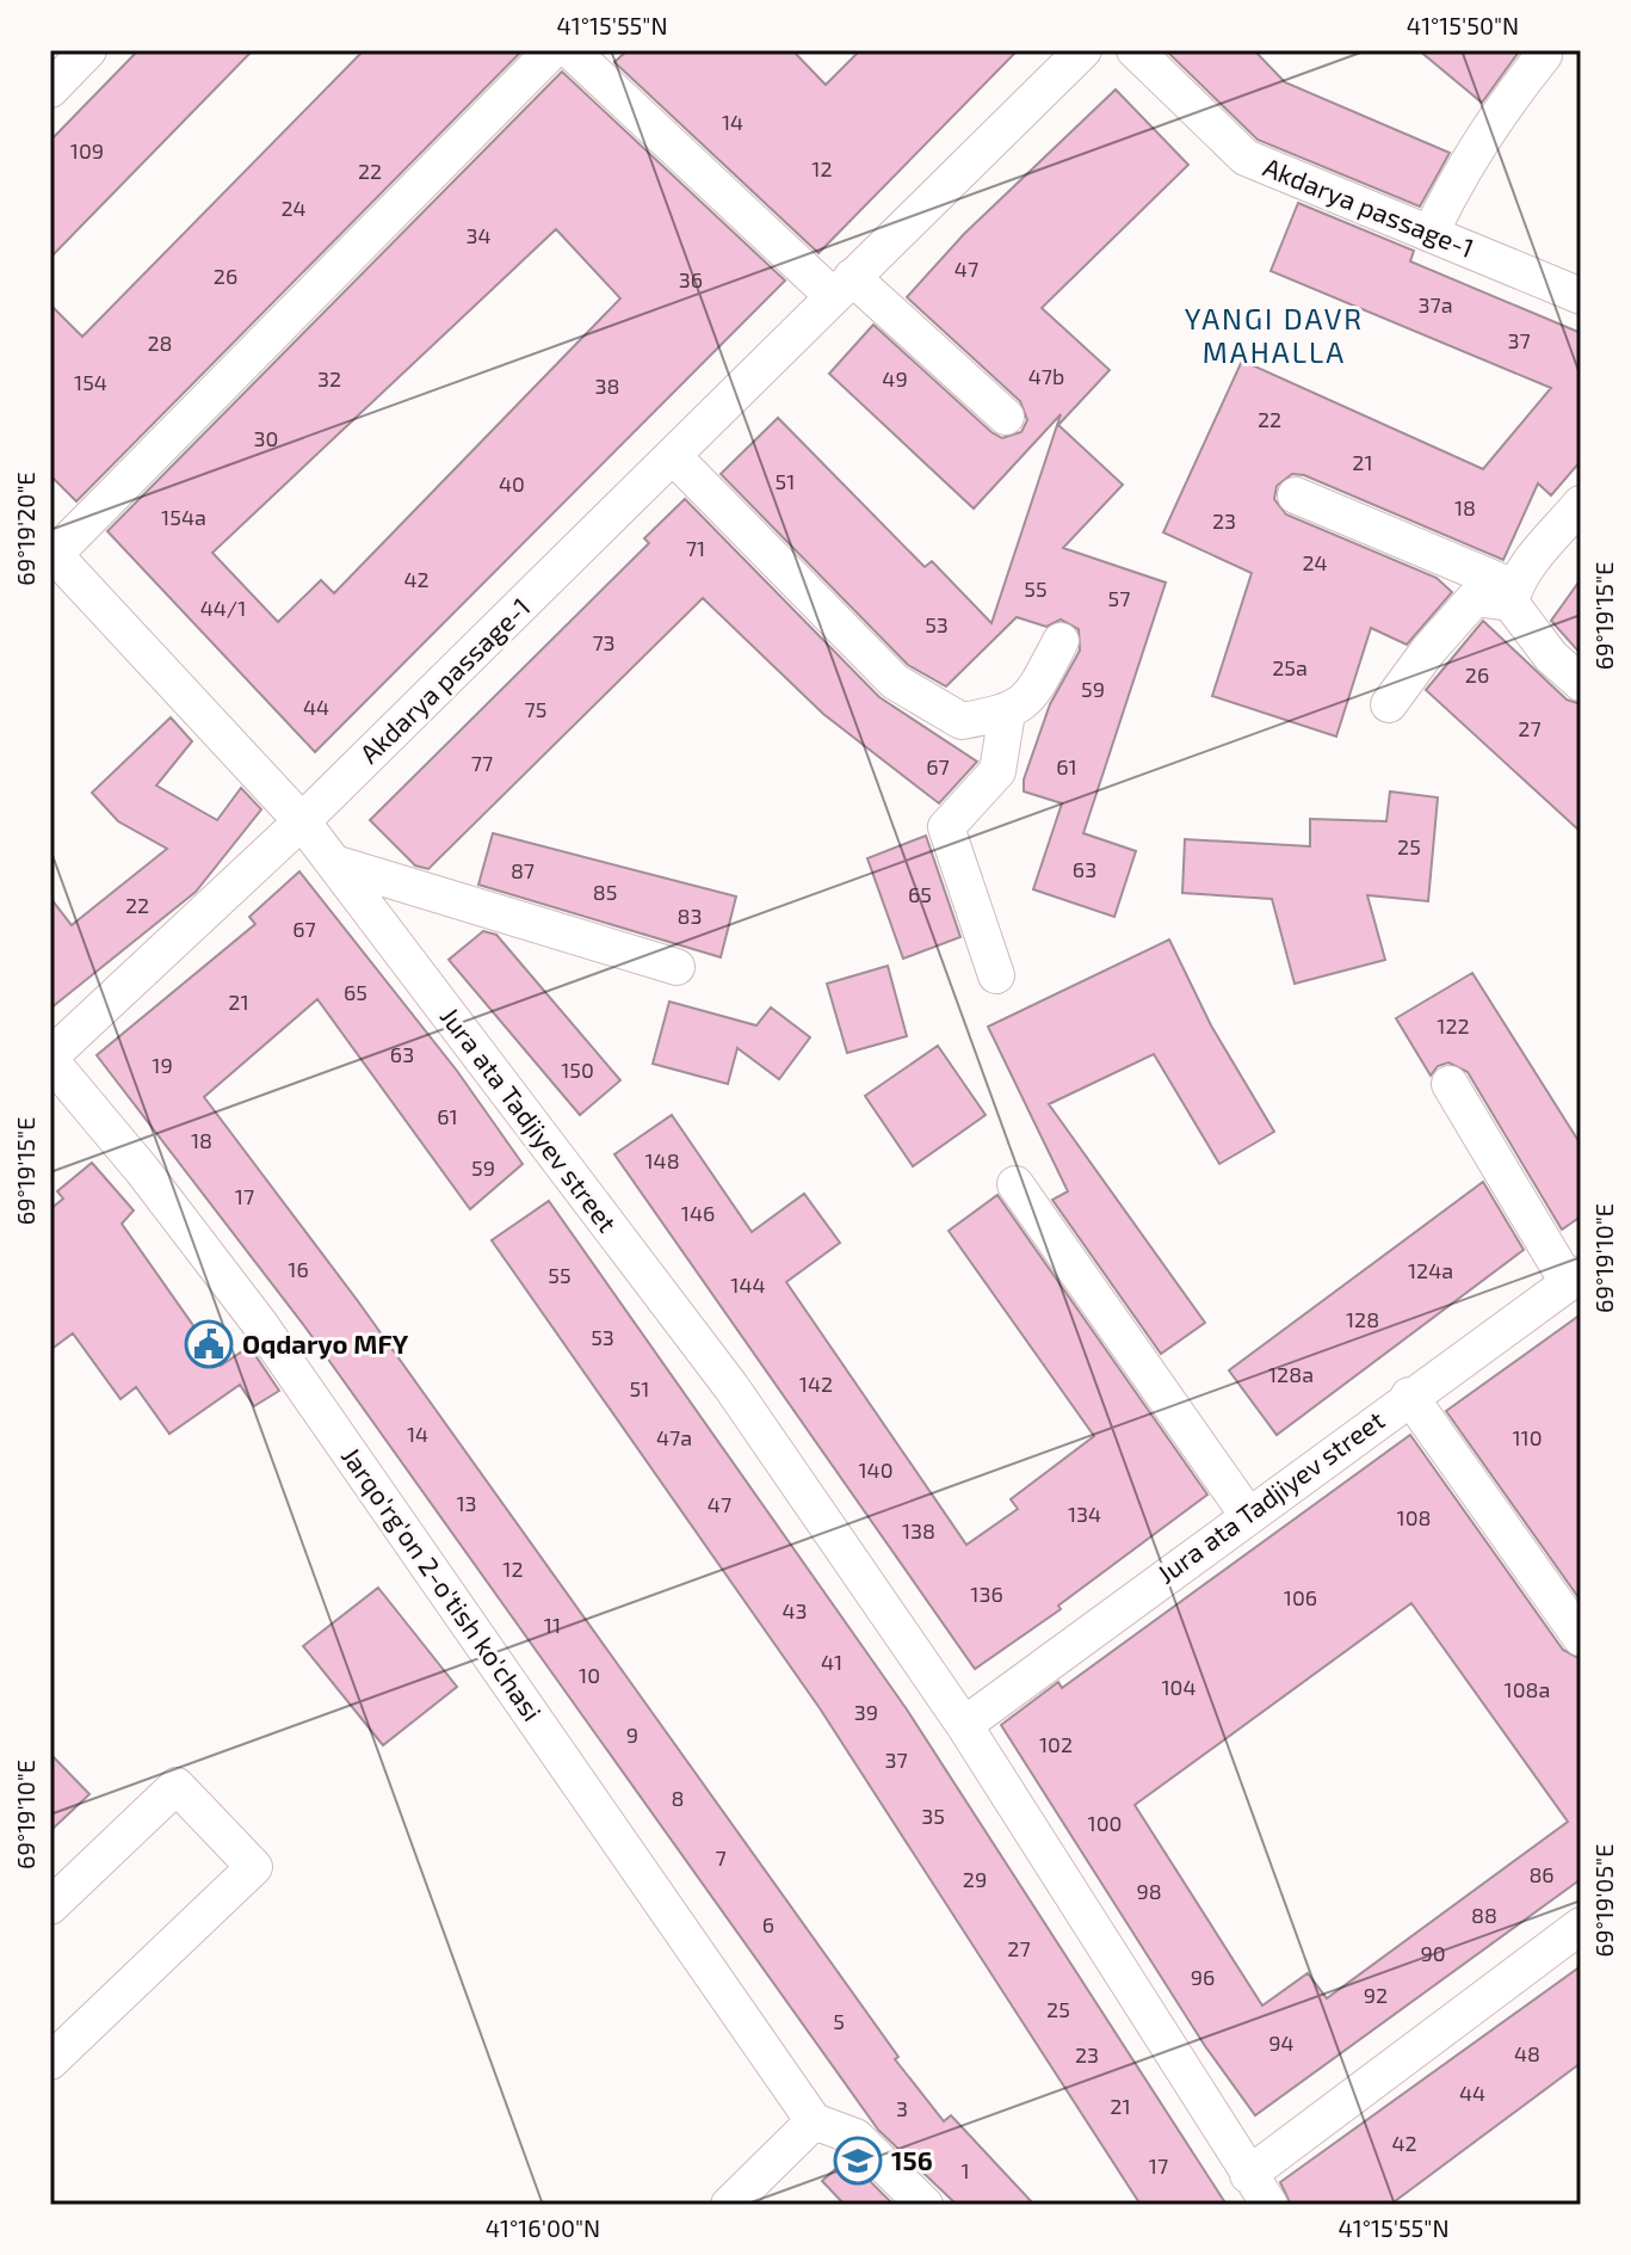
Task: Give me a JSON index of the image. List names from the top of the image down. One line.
{"streets":{"street":["Akdarya passage-1","Jura аta Tadjiyev street","Jarqo'rg'on 2-o'tish ko'chasi"]},"crossings":[["Akdarya passage-1","Jura аta Tadjiyev street"],["Akdarya passage-1","Jarqo'rg'on 2-o'tish ko'chasi"]],"districts":["YANGI DAVR MAHALLA"],"places":{"public building":["Oqdaryo MFY"],"school or university":["156"]},"house_numbers":["14","109","12","22","24","34","47","26","36","37a","37","28","47b","32","49","154","38","22","30","21","51","40","18","154a","23","71","24","42","55","57","44/1","53","73","25a","26","59","44","75","27","77","67","61","25","63","87","85","65","22","83","67","65","21","122","63","19","150","61","18","148","59","17","146","16","124a","55","144","128","53","128a","142","51","14","47a","110","140","13","47","134","108","138","12","136","106","43","11","41","10","104","108a","39","9","102","37","8","35","100","7","86","29","98","88","6","27","90","96","92","25","5","94","48","23","44","21","3","42","17","1"],"coordinates":["41°15'55\"N","41°15'50\"N","69°19'20\"E","69°19'15\"E","69°19'10\"E","69°19'05\"E","41°16'00\"N"]}
